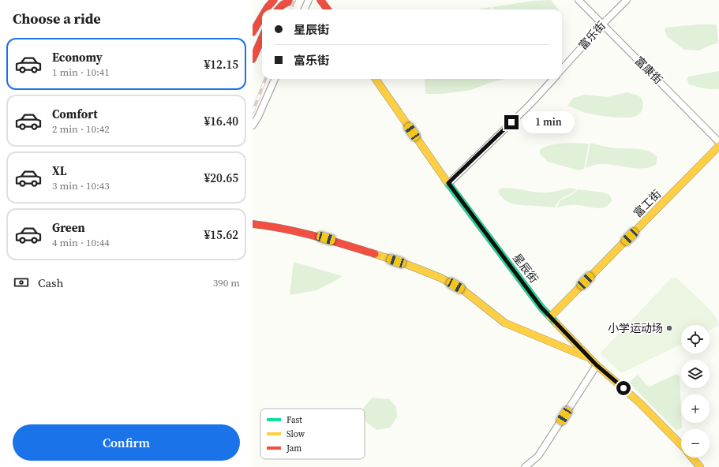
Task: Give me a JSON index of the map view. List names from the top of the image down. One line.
{"streets":{"street":["富乐街","富康街","富工街","星辰街"]},"crossings":[["富乐街","富康街"],["富工街","星辰街"]],"places":["小学运动场"],"legend":["Fast","Slow","Jam"],"page":{"heading":"Choose a ride","banner":["星辰街","富乐街"],"list":[{"name":"Economy","note":"1 min · 10:41","value":"¥12.15"},{"name":"Comfort","note":"2 min · 10:42","value":"¥16.40"},{"name":"XL","note":"3 min · 10:43","value":"¥20.65"},{"name":"Green","note":"4 min · 10:44","value":"¥15.62"}],"bubble":"1 min","pay":["Cash","390 m"],"map_buttons":["+","−"],"buttons":"Confirm"}}
